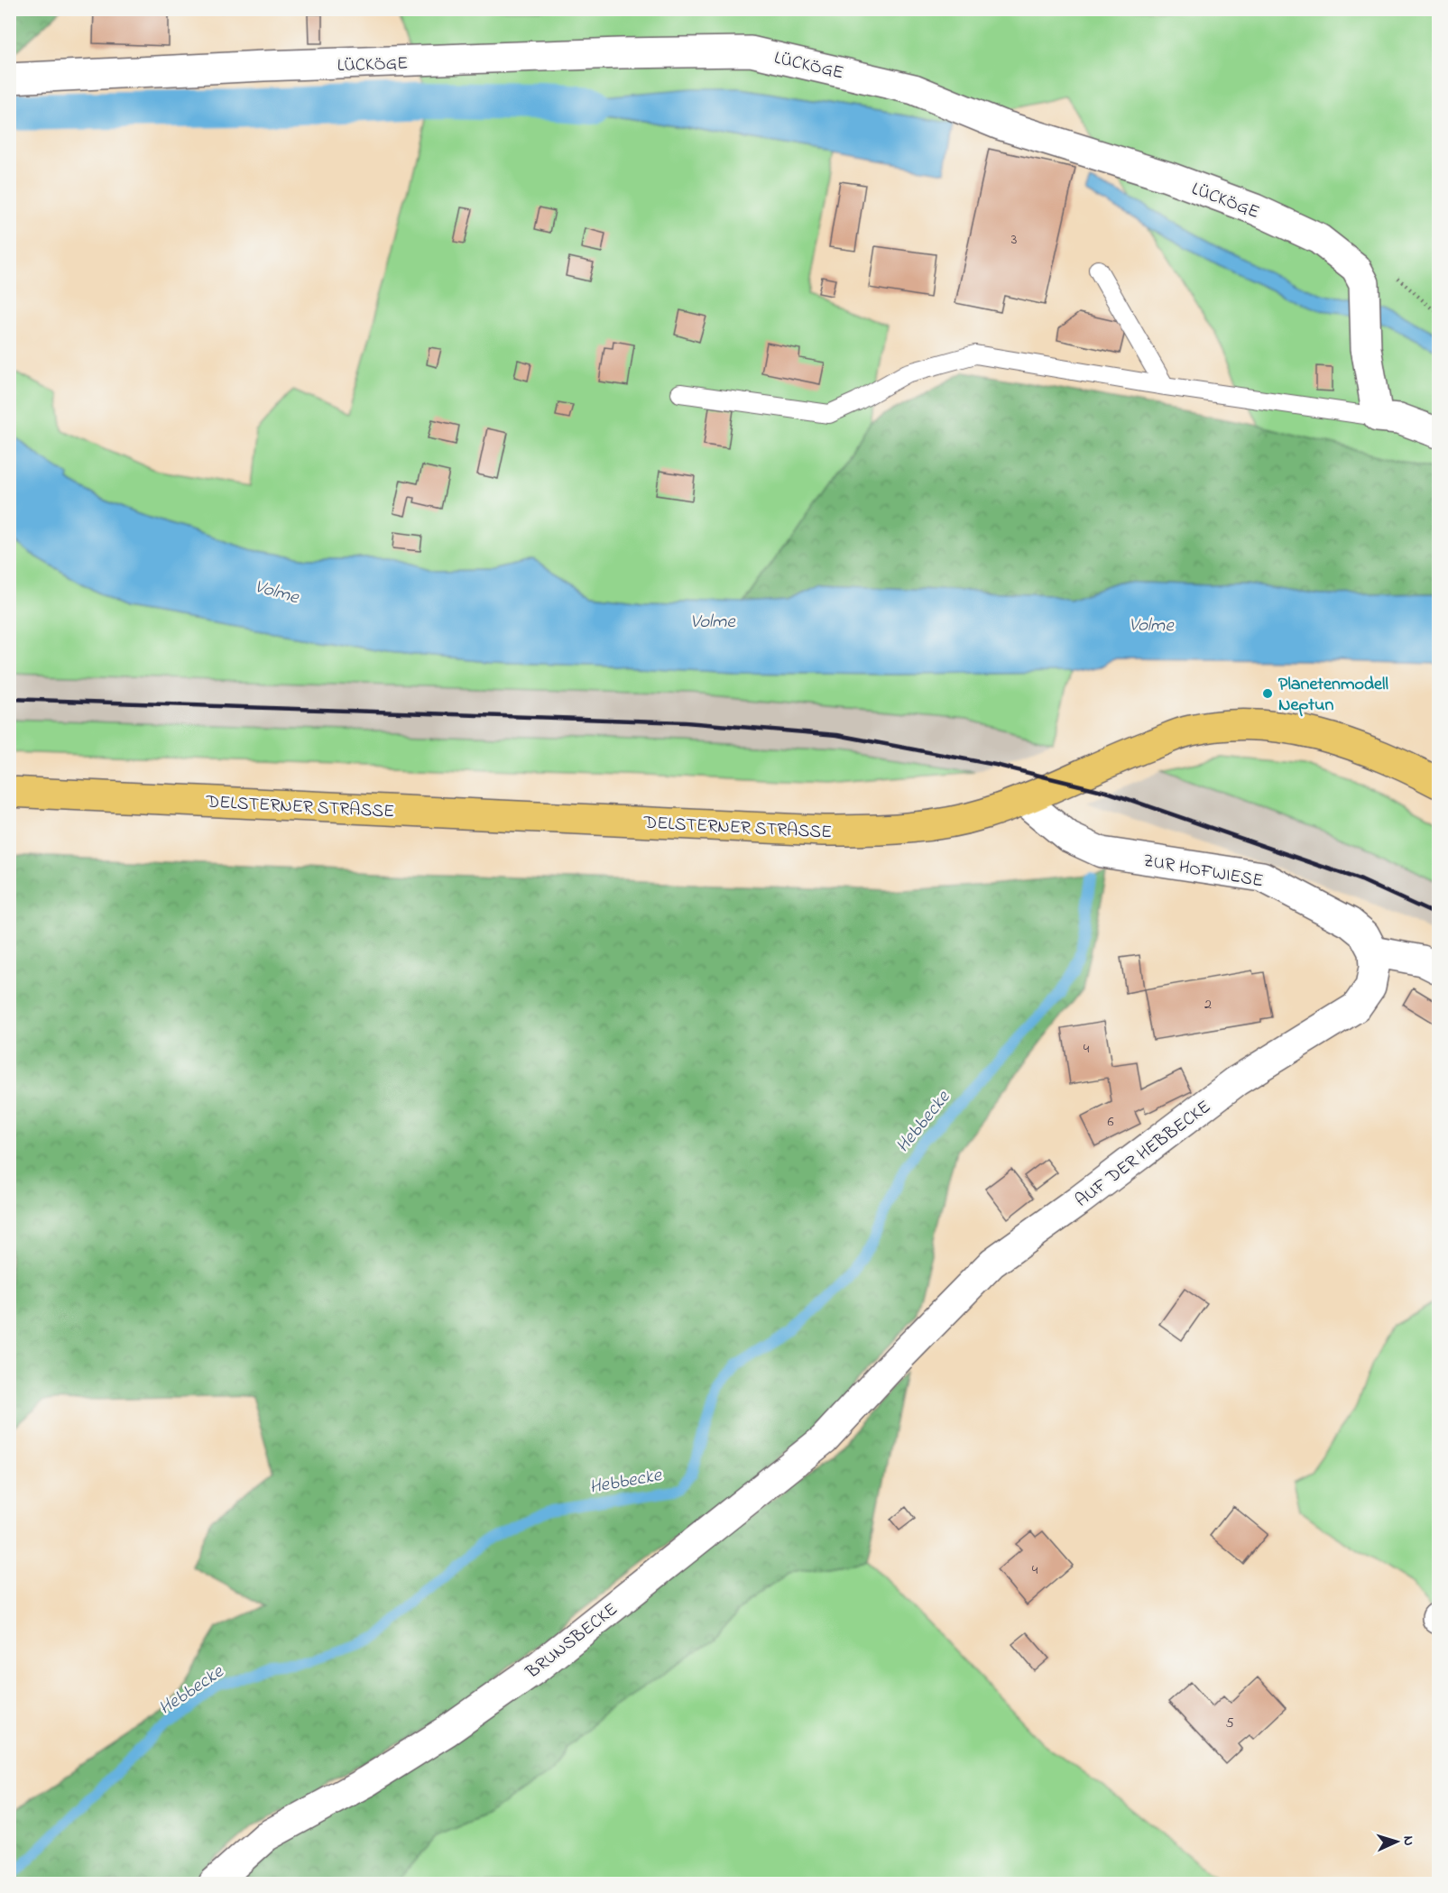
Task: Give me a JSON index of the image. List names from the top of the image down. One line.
{"streets":{"main road":["DELSTERNER STRASSE"],"street":["LÜCKÖGE","ZUR HOFWIESE","AUF DER HEBBECKE","BRUNSBECKE"]},"crossings":[["DELSTERNER STRASSE","ZUR HOFWIESE"],["ZUR HOFWIESE","AUF DER HEBBECKE"],["AUF DER HEBBECKE","BRUNSBECKE"]],"water":["Volme","Hebbecke"],"places":["Planetenmodell Neptun"],"house_numbers":["3","2","4","6","4","5"],"north":"right"}
